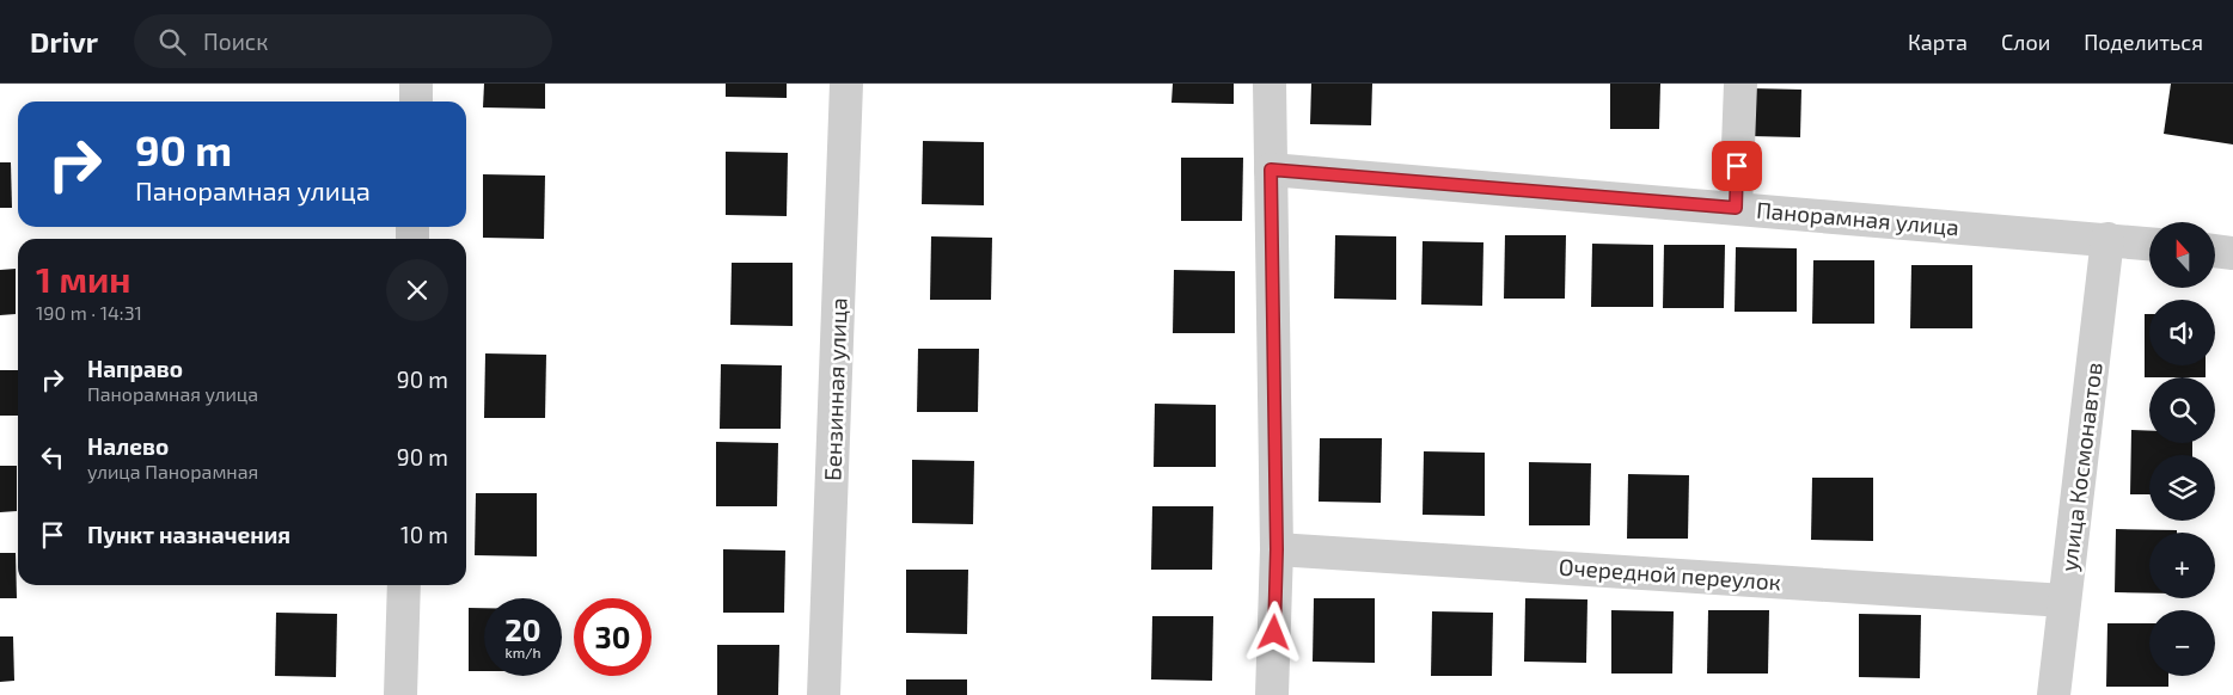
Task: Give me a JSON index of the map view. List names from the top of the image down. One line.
{"streets":{"street":["Панорамная улица","Бензинная улица","улица Космонавтов","Очередной переулок"]},"crossings":[["Панорамная улица","улица Космонавтов"],["улица Космонавтов","Очередной переулок"]],"north":"top","page":{"header":"Drivr","search":"Поиск","nav":["Карта","Слои","Поделиться"],"turn":["90 m","Панорамная улица"],"map_buttons":["+","−"],"heading":["1 мин","190 m · 14:31"],"list":[{"name":"Направо","note":"Панорамная улица","value":"90 m"},{"name":"Налево","note":"улица Панорамная","value":"90 m"},{"name":"Пункт назначения","value":"10 m"}],"speed":"20 km/h","limit":"30"}}
